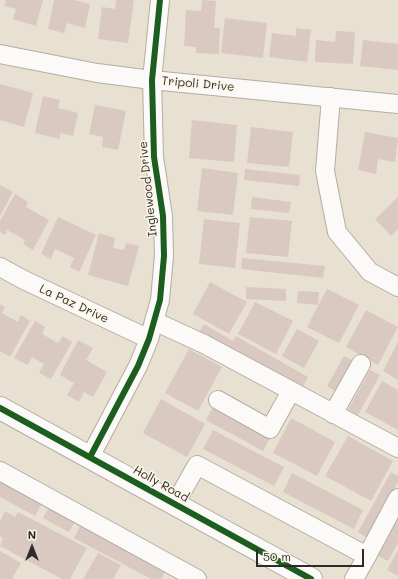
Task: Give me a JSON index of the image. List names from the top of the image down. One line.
{"streets":{"main road":["Holly Road"],"street":["Tripoli Drive","Inglewood Drive","La Paz Drive"]},"crossings":[["Tripoli Drive","Inglewood Drive"],["Inglewood Drive","La Paz Drive"],["Inglewood Drive","Holly Road"]],"scale_bar":"50 m","north":"top"}
